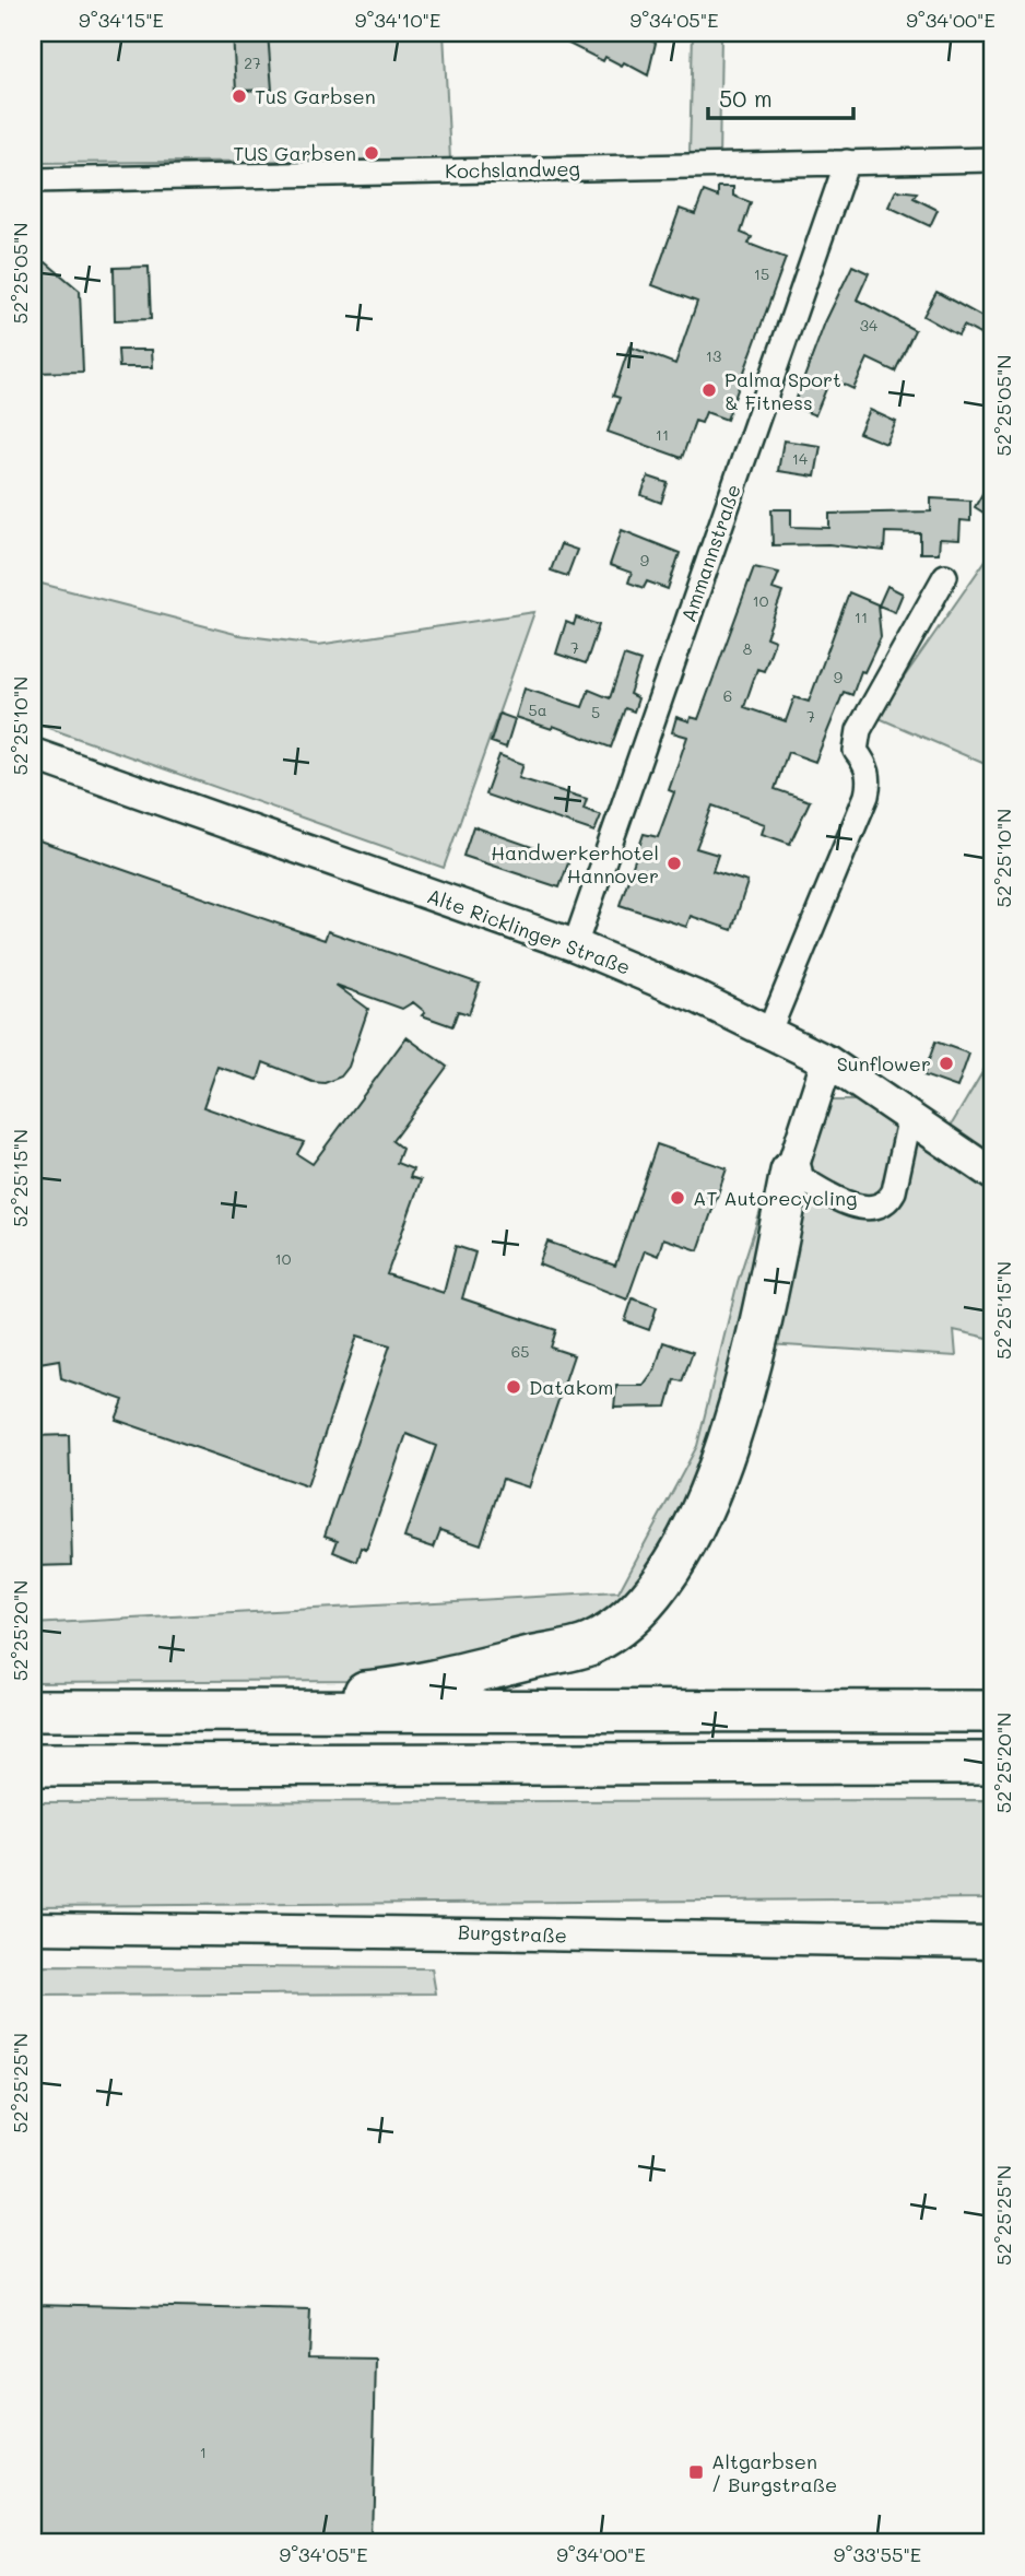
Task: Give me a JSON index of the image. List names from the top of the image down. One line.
{"streets":{"street":["Kochslandweg","Ammannstraße","Alte Ricklinger Straße","Burgstraße"]},"crossings":[["Kochslandweg","Ammannstraße"],["Ammannstraße","Alte Ricklinger Straße"]],"places":{"other":["TuS Garbsen","TUS Garbsen","Palma Sport & Fitness","Handwerkerhotel Hannover","Sunflower","AT Autorecycling","Datakom"],"transit":["Altgarbsen / Burgstraße"]},"house_numbers":["27","15","34","13","11","14","9","10","11","7","8","9","6","5a","5","7","10","65","1"],"scale_bar":"50 m","coordinates":["9°34'15\"E","9°34'10\"E","9°34'05\"E","9°34'00\"E","52°25'05\"N","52°25'10\"N","52°25'15\"N","52°25'20\"N","52°25'25\"N","9°33'55\"E"]}
